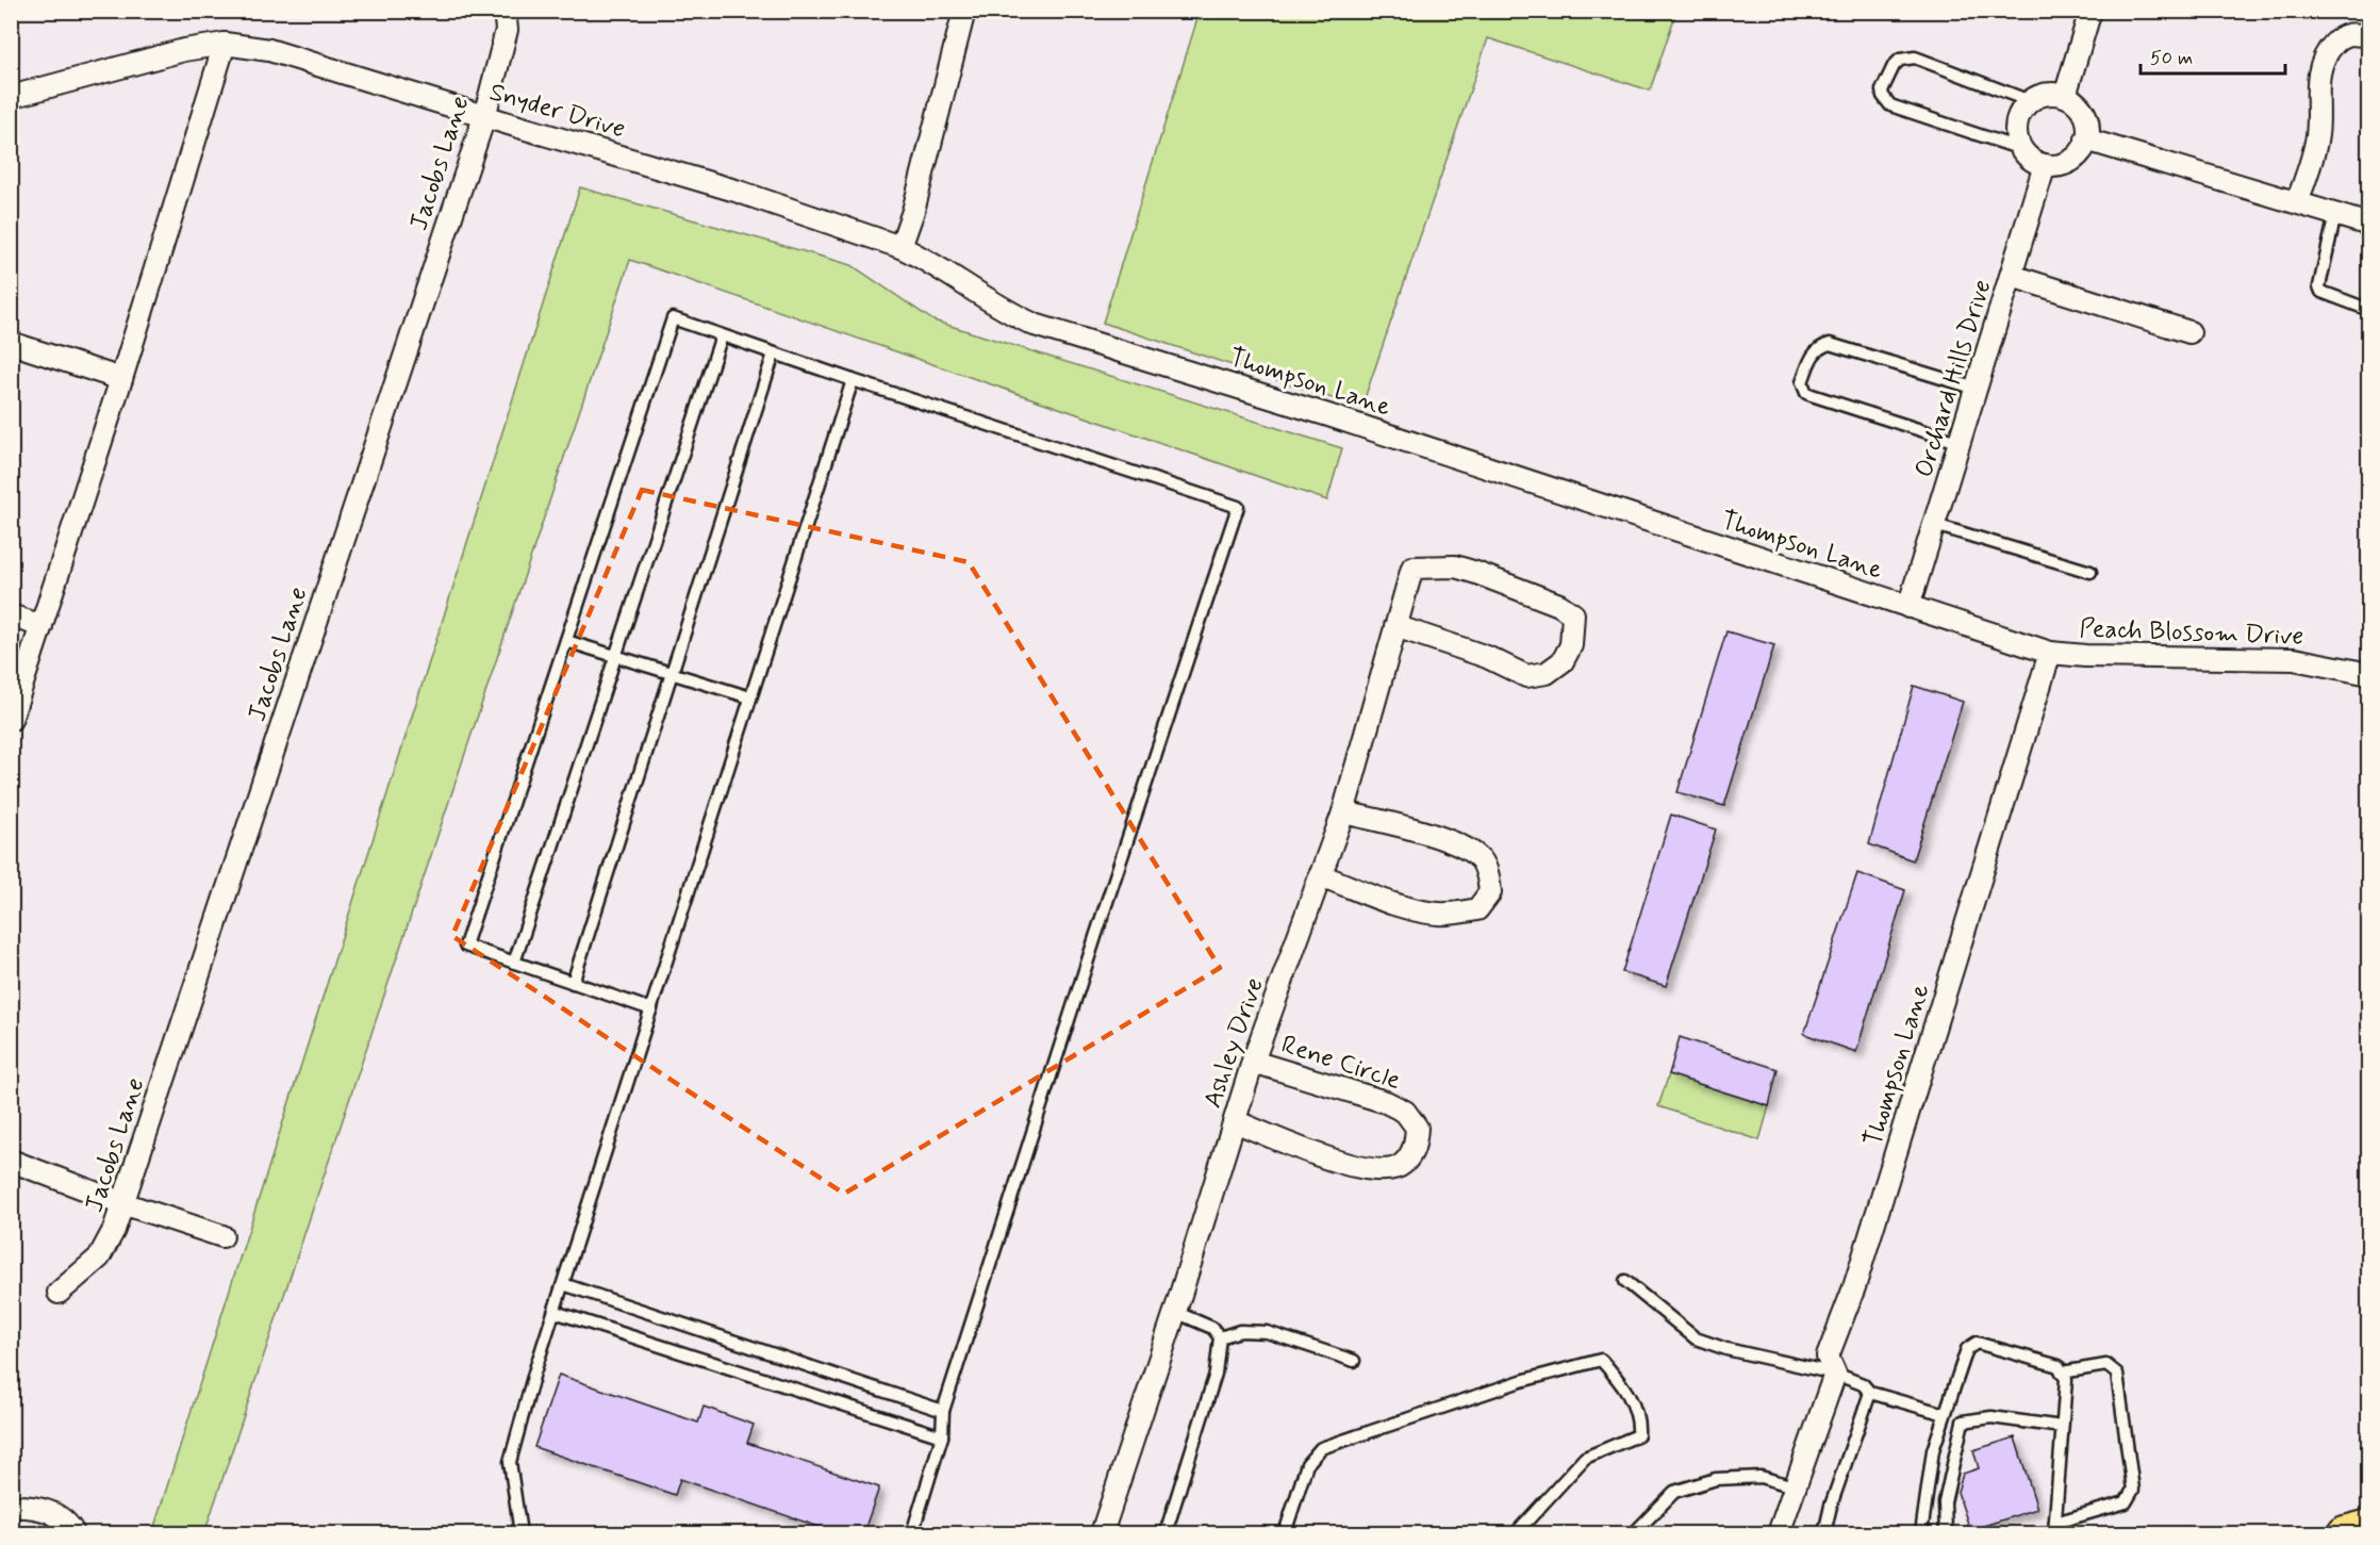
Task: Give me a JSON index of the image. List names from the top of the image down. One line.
{"streets":{"street":["Snyder Drive","Jacobs Lane","Orchard Hills Drive","Thompson Lane","Peach Blossom Drive","Ashley Drive","Rene Circle"]},"crossings":[["Snyder Drive","Jacobs Lane"],["Snyder Drive","Thompson Lane"],["Orchard Hills Drive","Thompson Lane"],["Thompson Lane","Peach Blossom Drive"],["Ashley Drive","Rene Circle"]],"scale_bar":"50 m"}
